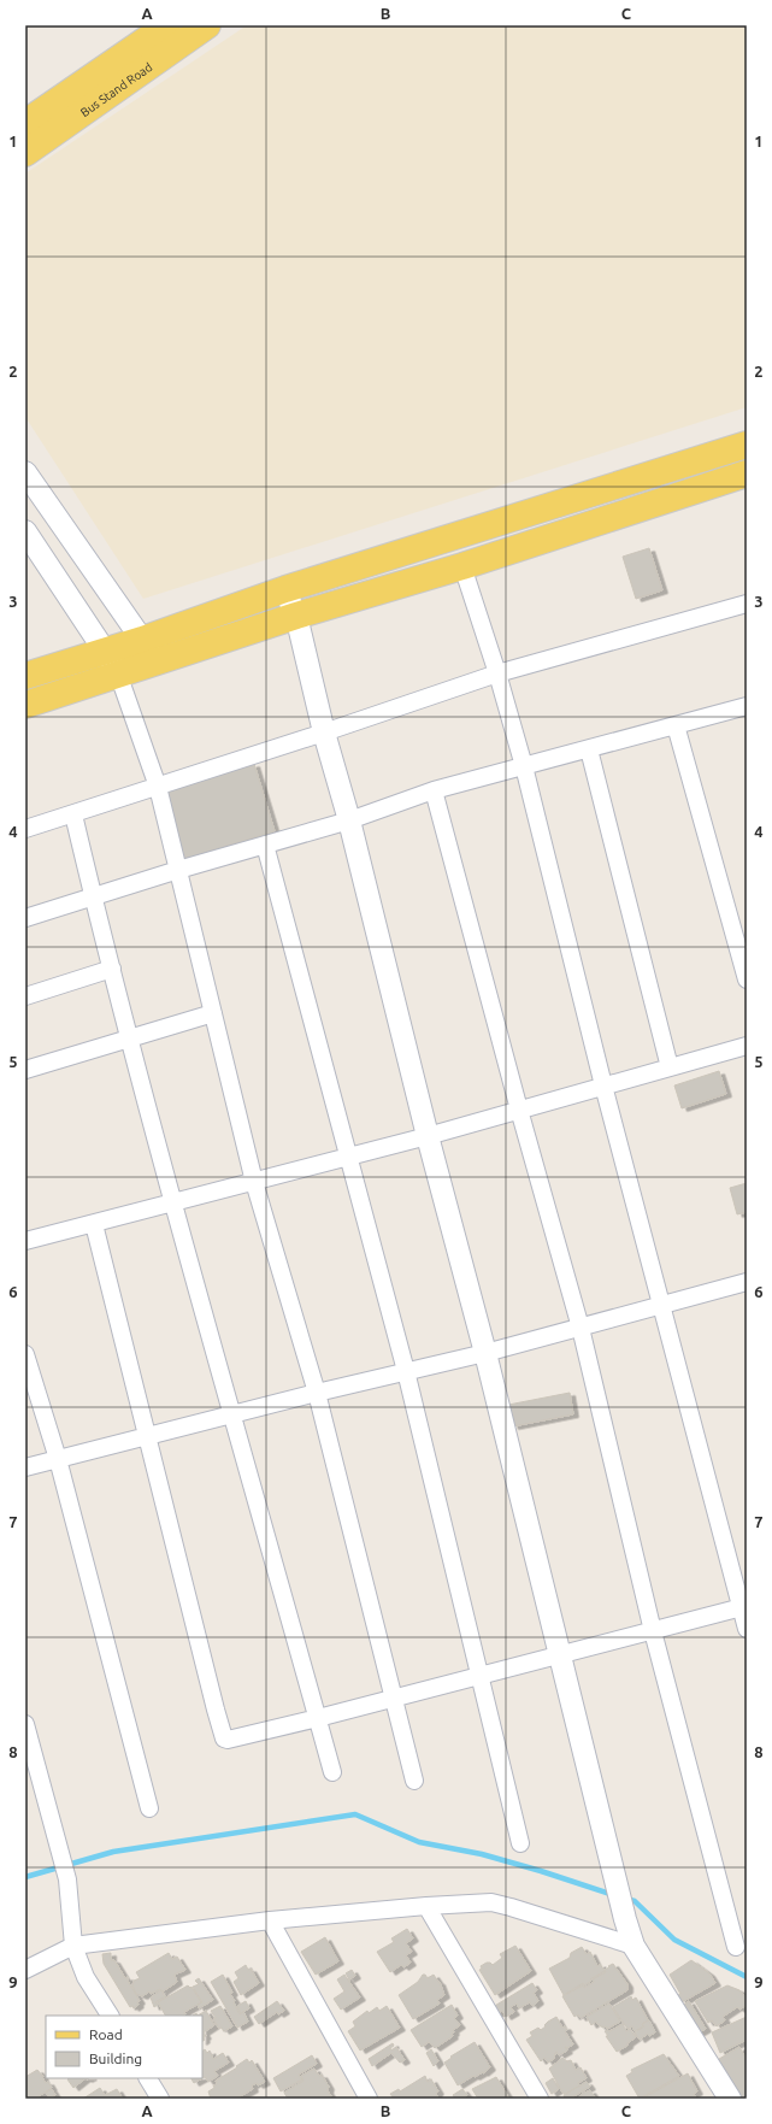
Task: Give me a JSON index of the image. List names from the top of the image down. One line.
{"streets":{"main road":["Bus Stand Road"]},"legend":["Road","Building"],"grid":{"columns":["A","B","C"],"rows":["1","2","3","4","5","6","7","8","9"]}}
